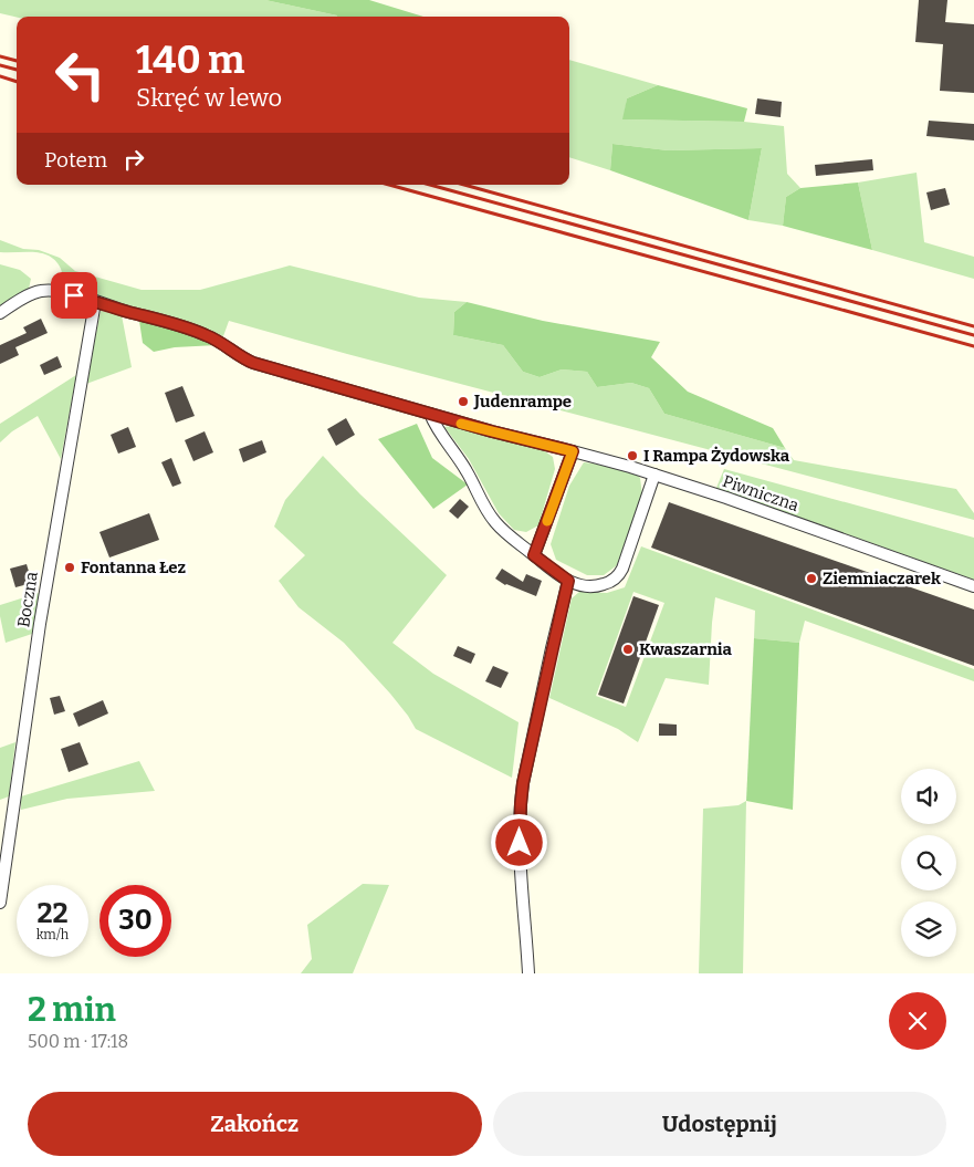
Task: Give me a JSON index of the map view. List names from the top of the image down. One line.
{"streets":{"street":["Piwniczna","Boczna"]},"crossings":[["Piwniczna","Boczna"]],"places":["Judenrampe","I Rampa Żydowska","Fontanna Łez","Ziemniaczarek","Kwaszarnia"],"page":{"turn":["140 m","Skręć w lewo"],"then":"Potem","speed":"22 km/h","limit":"30","heading":["2 min","500 m · 17:18"],"buttons":["Zakończ","Udostępnij"]}}
